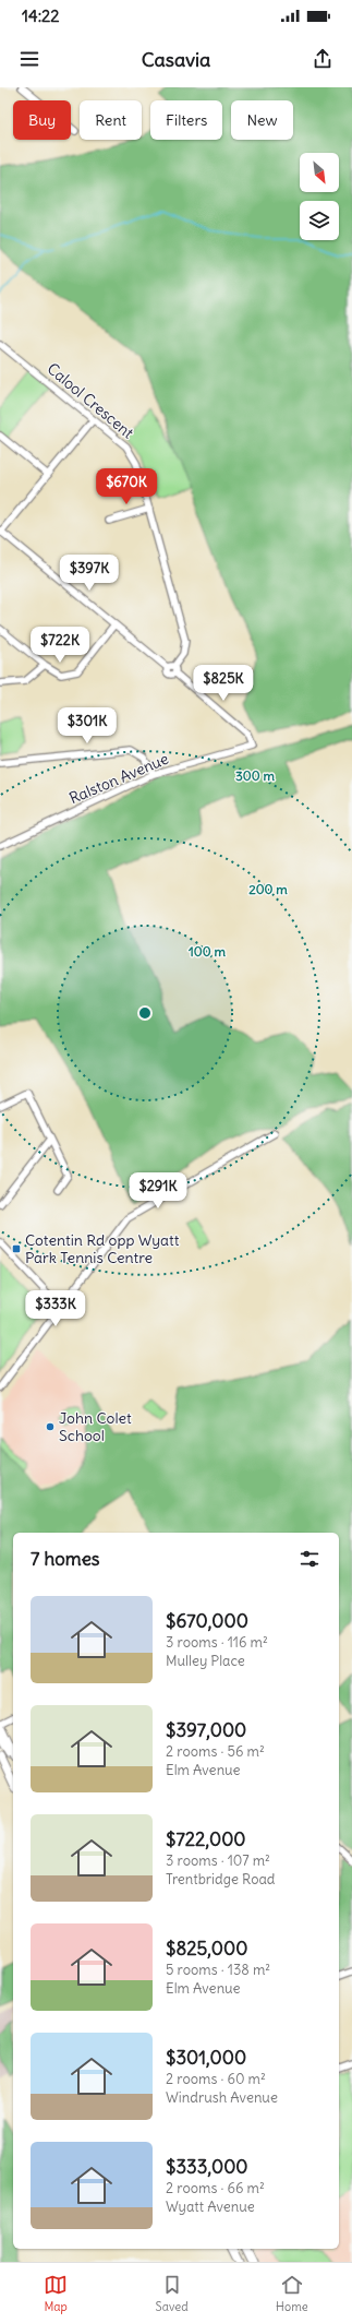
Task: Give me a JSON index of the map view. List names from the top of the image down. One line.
{"streets":{"street":["Calool Crescent","Ralston Avenue"]},"crossings":[["Calool Crescent","Ralston Avenue"]],"places":{"transit":["Cotentin Rd opp Wyatt Park Tennis Centre"],"other":["John Colet School"]},"north":"bottom right","page":{"status":"14:22","header":"Casavia","chip":["Buy","Rent","Filters","New"],"price":["$670K","$397K","$722K","$825K","$301K","$291K","$333K"],"heading":"7 homes","list":[{"name":"$670,000","note":"3 rooms · 116 m² · Mulley Place"},{"name":"$397,000","note":"2 rooms · 56 m² · Elm Avenue"},{"name":"$722,000","note":"3 rooms · 107 m² · Trentbridge Road"},{"name":"$825,000","note":"5 rooms · 138 m² · Elm Avenue"},{"name":"$301,000","note":"2 rooms · 60 m² · Windrush Avenue"},{"name":"$333,000","note":"2 rooms · 66 m² · Wyatt Avenue"}],"tabs":["Map","Saved","Home"]},"rings":["300 m","200 m","100 m"]}
